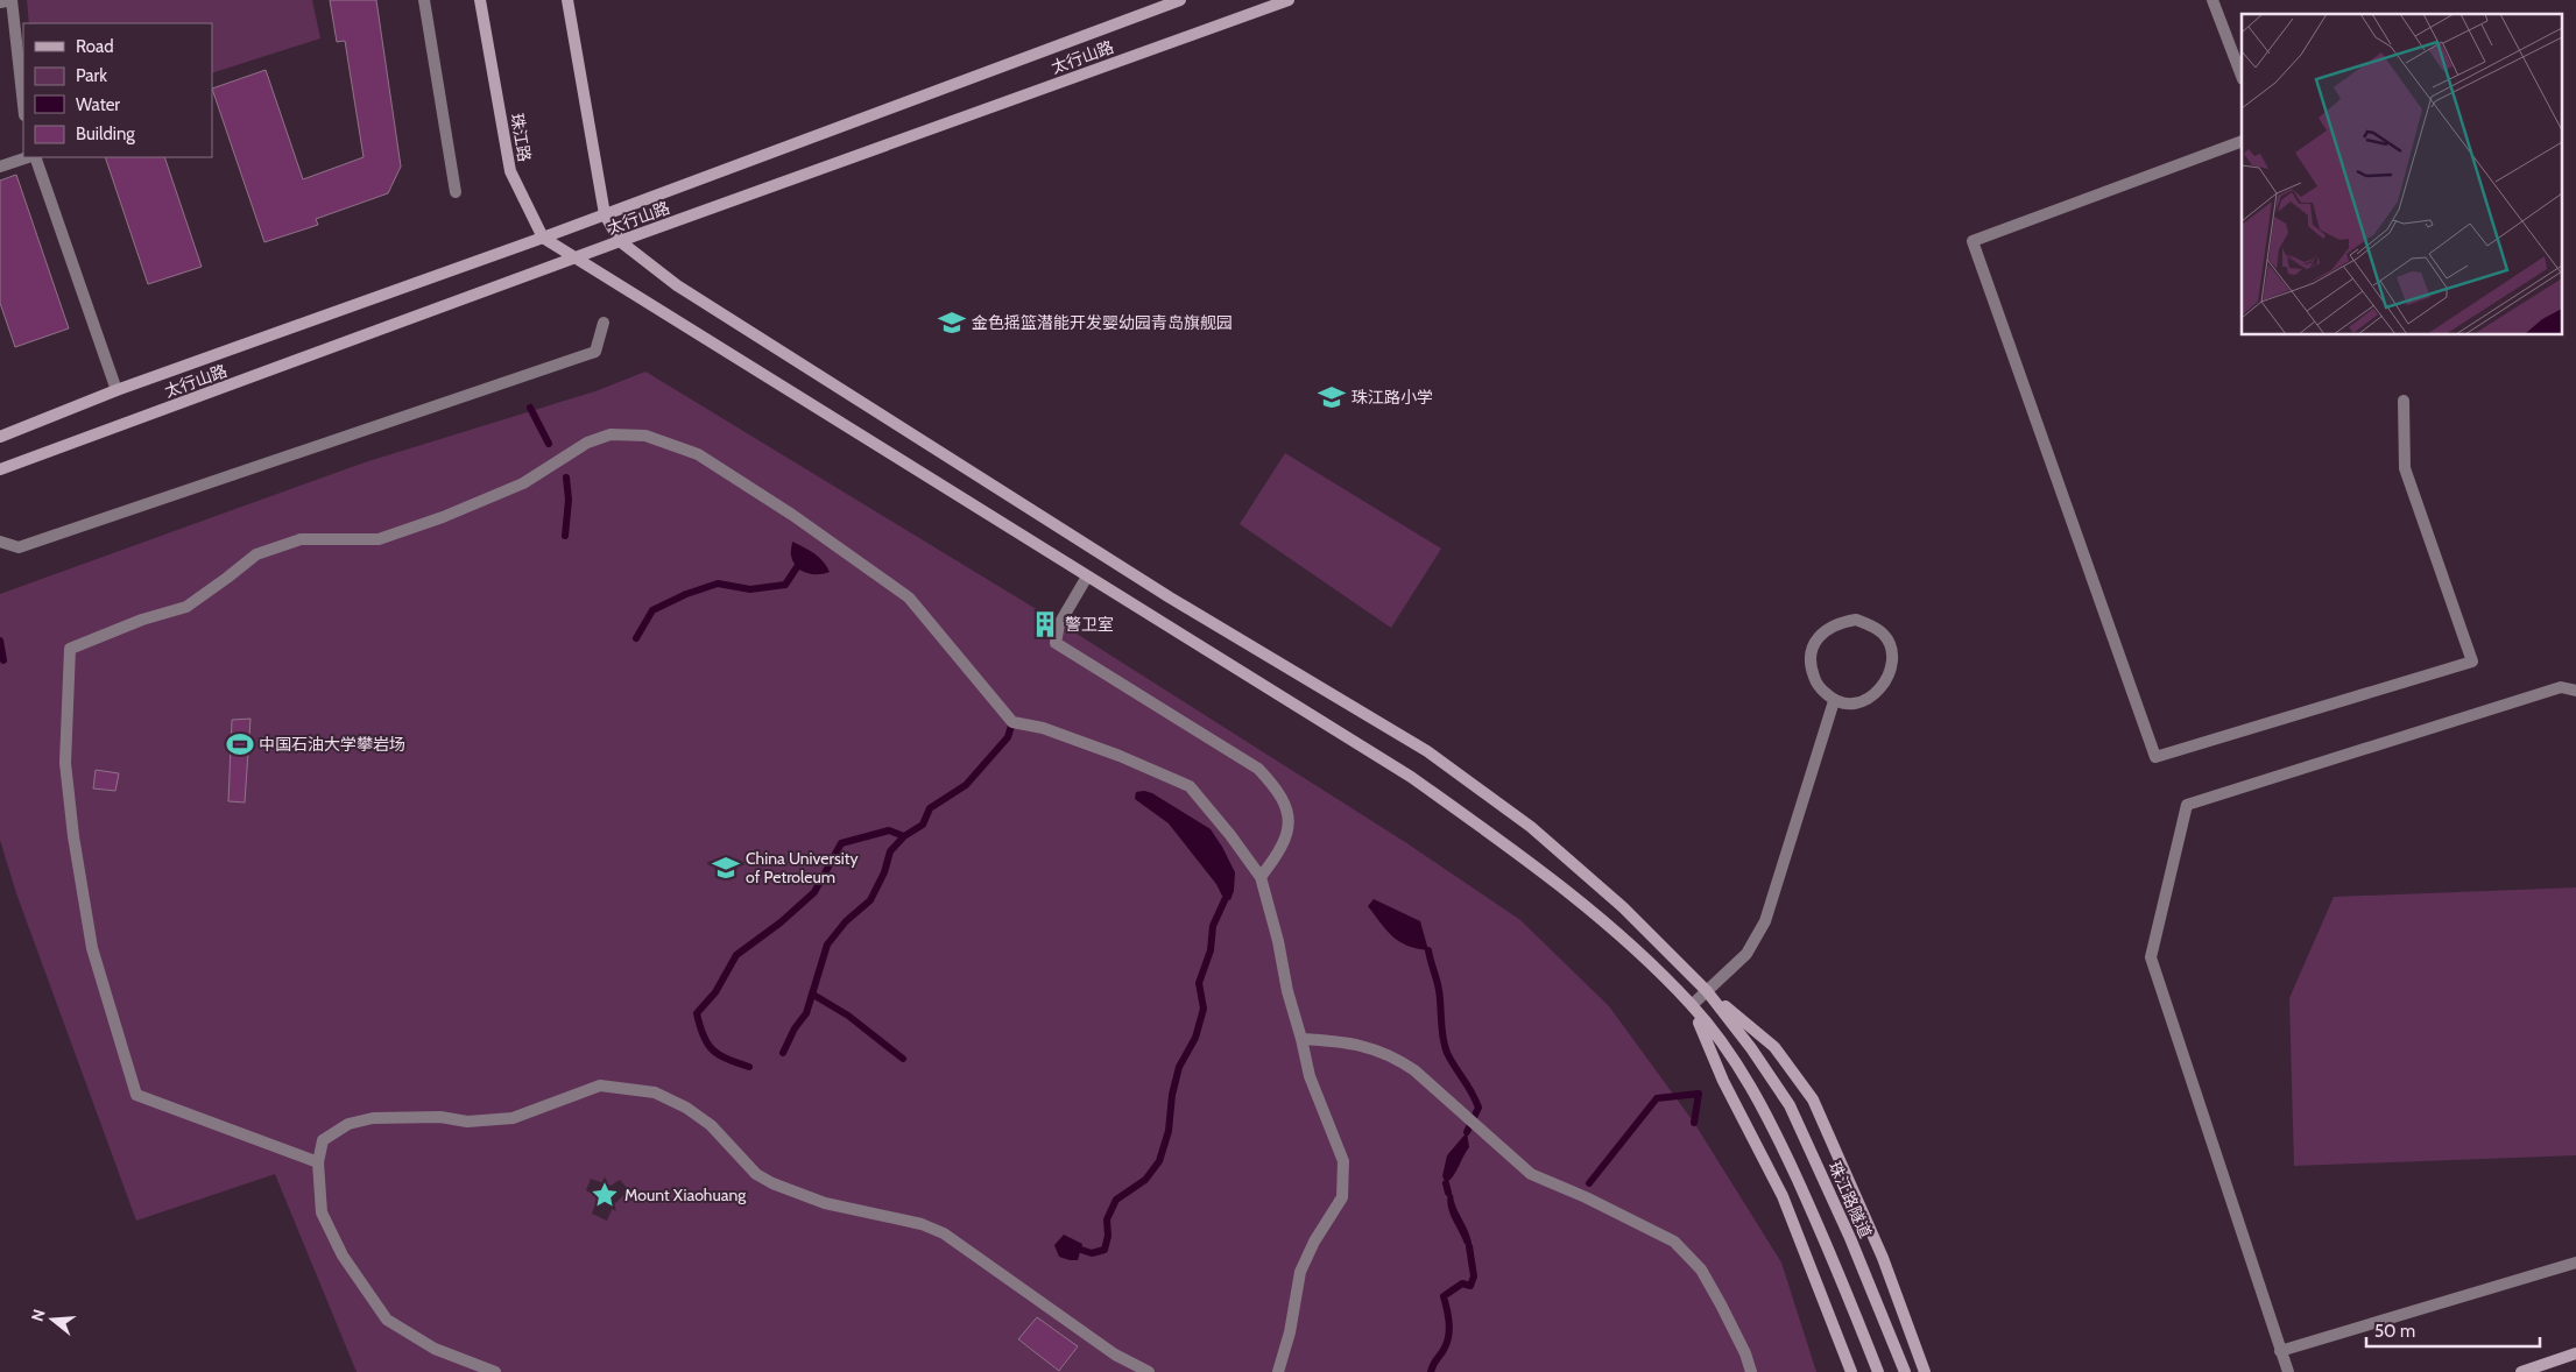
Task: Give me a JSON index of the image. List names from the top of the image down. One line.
{"streets":{"main road":["太行山路","珠江路","珠江路隧道"]},"crossings":[["太行山路","珠江路"]],"places":{"school or university":["金色摇篮潜能开发婴幼园青岛旗舰园","珠江路小学","China University of Petroleum"],"building":["警卫室"],"sports":["中国石油大学攀岩场"],"place":["Mount Xiaohuang"]},"legend":["Road","Park","Water","Building"],"scale_bar":"50 m","north":"left"}
